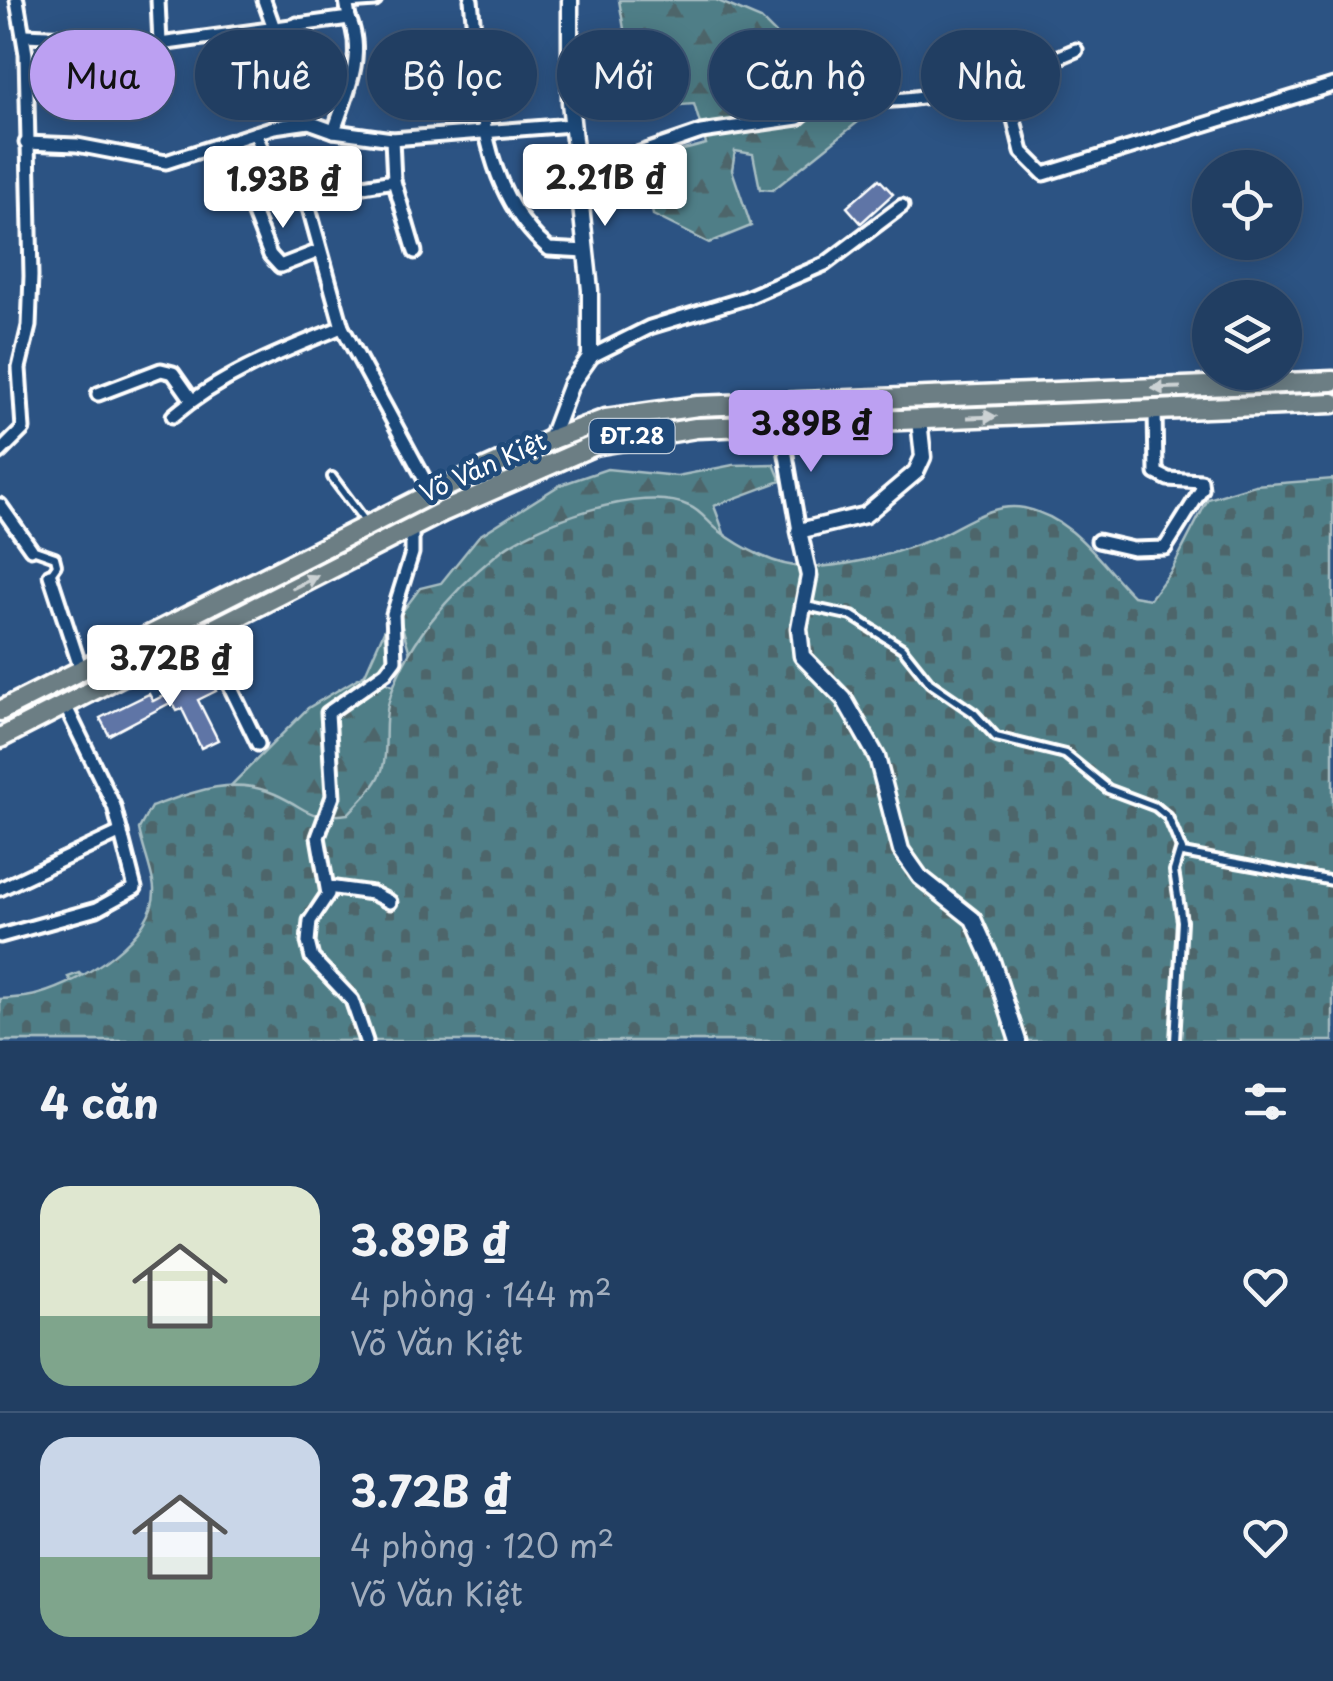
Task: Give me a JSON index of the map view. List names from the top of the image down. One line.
{"streets":{"main road":["ĐT.28","Võ Văn Kiệt"]},"page":{"chip":["Mua","Thuê","Bộ lọc","Mới","Căn hộ","Nhà"],"price":["2.21B ₫","1.93B ₫","3.89B ₫","3.72B ₫"],"heading":"4 căn","list":[{"name":"3.89B ₫","note":"4 phòng · 144 m² · Võ Văn Kiệt"},{"name":"3.72B ₫","note":"4 phòng · 120 m² · Võ Văn Kiệt"}]}}
